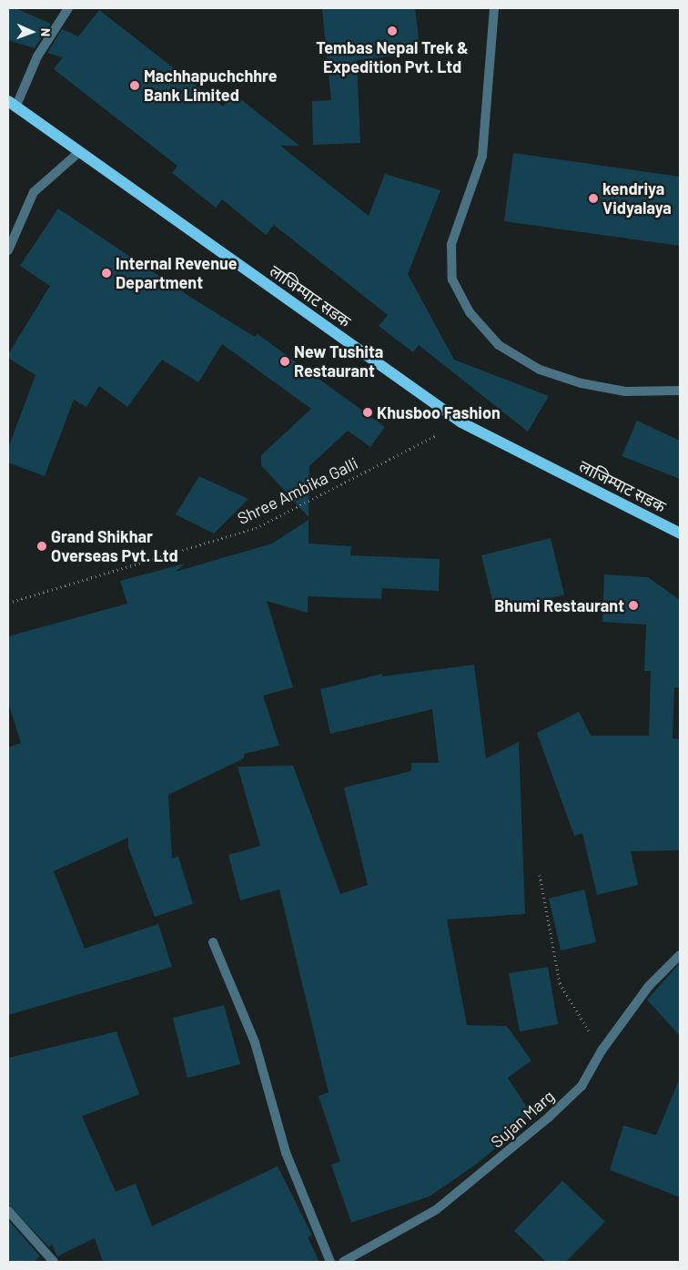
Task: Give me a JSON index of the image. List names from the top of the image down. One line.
{"streets":{"main road":["लाजिम्पाट सडक"],"street":["Sujan Marg"],"path":["Shree Ambika Galli"]},"crossings":[["लाजिम्पाट सडक","Shree Ambika Galli"]],"places":["Tembas Nepal Trek & Expedition Pvt. Ltd","Machhapuchchhre Bank Limited","kendriya Vidyalaya","Internal Revenue Department","New Tushita Restaurant","Khusboo Fashion","Grand Shikhar Overseas Pvt. Ltd","Bhumi Restaurant"],"north":"right"}
